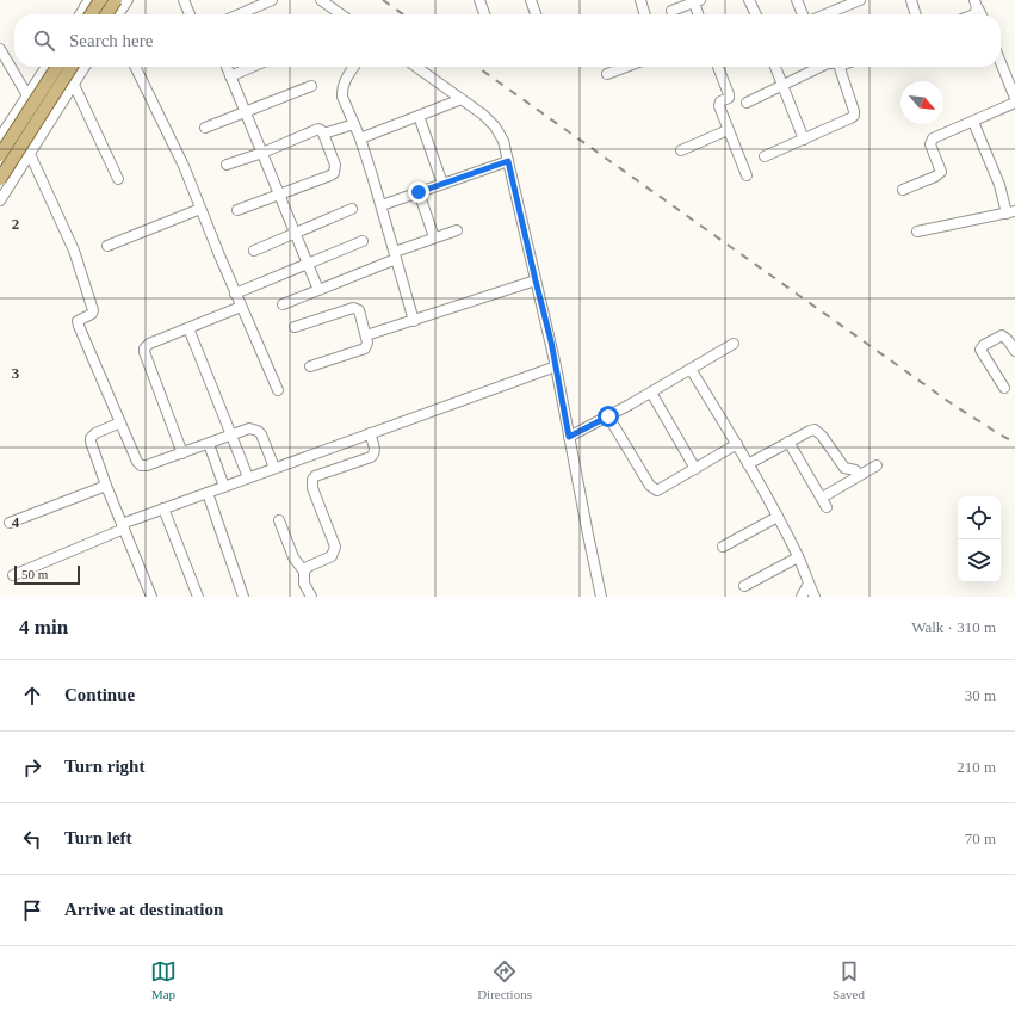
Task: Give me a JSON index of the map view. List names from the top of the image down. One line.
{"scale_bar":"50 m","north":"bottom right","page":{"search":"Search here","scale":"50 m","heading":["4 min","Walk · 310 m"],"list":[["Continue","30 m"],["Turn right","210 m"],["Turn left","70 m"],"Arrive at destination"],"nav":["Map","Directions","Saved"]},"grid":{"rows":["2","3","4"]}}
